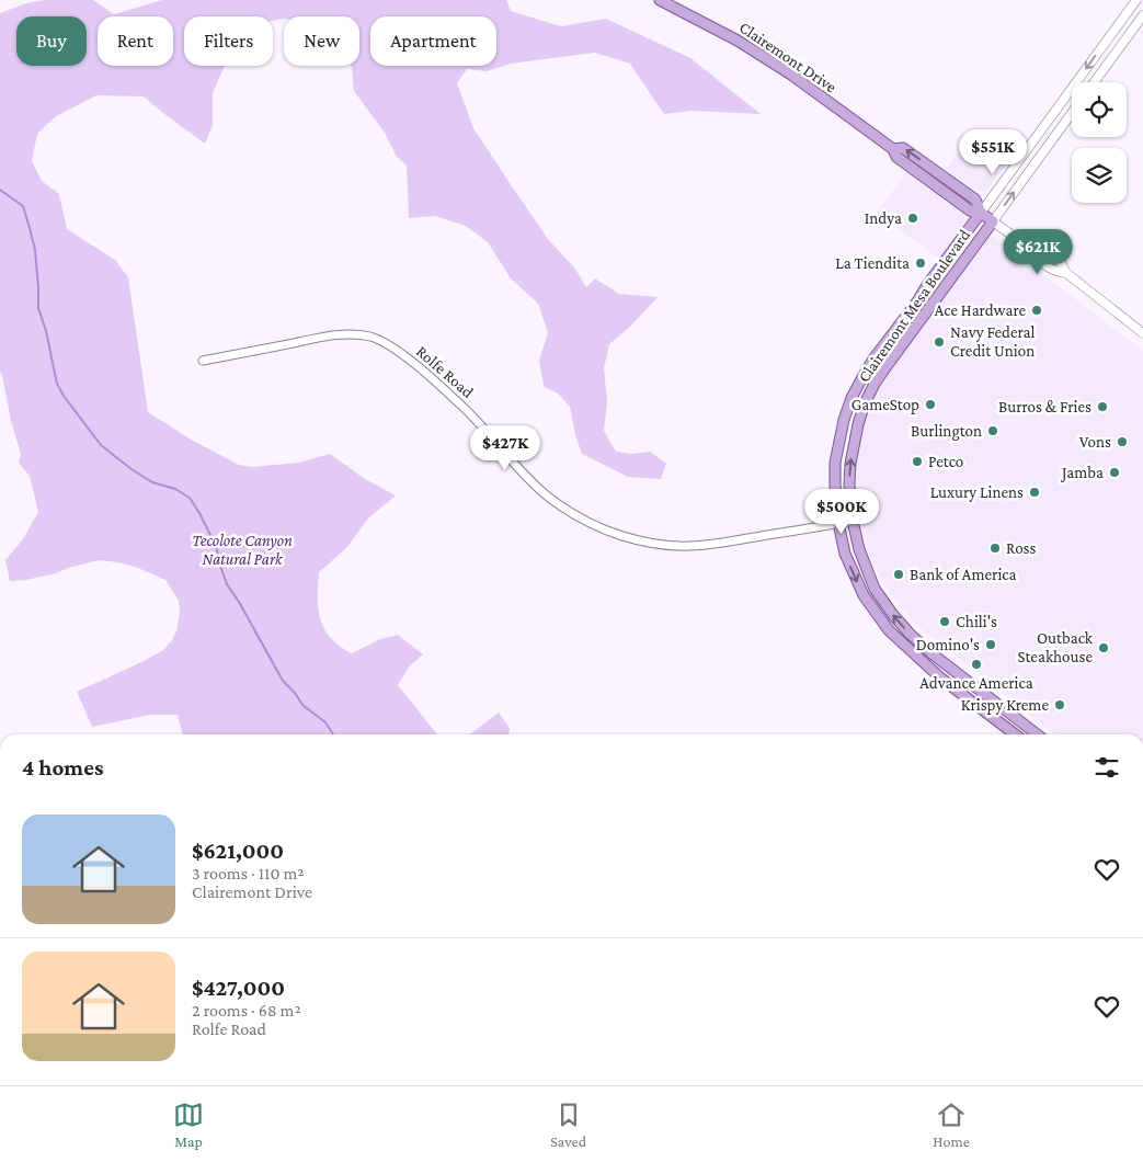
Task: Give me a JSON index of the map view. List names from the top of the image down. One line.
{"streets":{"main road":["Clairemont Drive","Clairemont Mesa Boulevard"],"street":["Rolfe Road"]},"crossings":[["Clairemont Drive","Clairemont Mesa Boulevard"],["Clairemont Mesa Boulevard","Rolfe Road"]],"parks":["Tecolote Canyon Natural Park"],"places":["Indya","La Tiendita","Ace Hardware","Navy Federal Credit Union","GameStop","Burros & Fries","Burlington","Vons","Petco","Jamba","Luxury Linens","Ross","Bank of America","Chili's","Domino's","Outback Steakhouse","Advance America","Krispy Kreme"],"page":{"chip":["Buy","Rent","Filters","New","Apartment"],"price":["$551K","$621K","$427K","$500K"],"heading":"4 homes","list":[{"name":"$621,000","note":"3 rooms · 110 m² · Clairemont Drive"},{"name":"$427,000","note":"2 rooms · 68 m² · Rolfe Road"}],"tabs":["Map","Saved","Home"]}}
